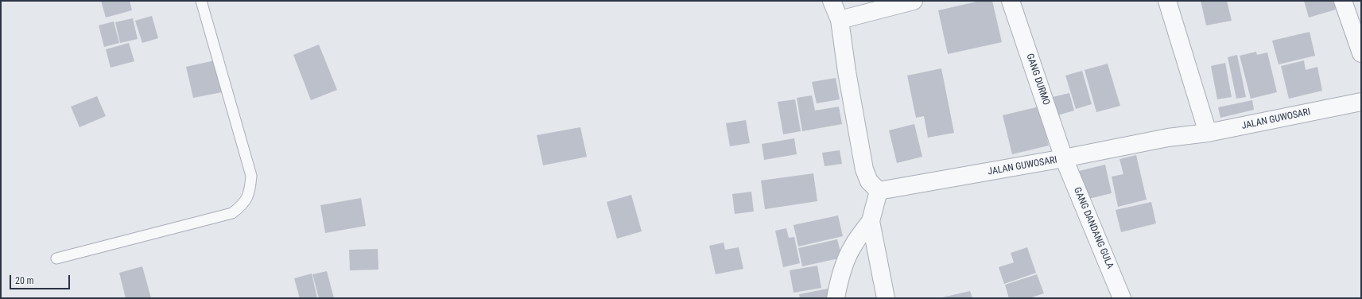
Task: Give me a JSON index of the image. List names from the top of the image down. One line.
{"streets":{"street":["GANG DURMO","JALAN GUWOSARI","GANG DANDANG GULA"]},"crossings":[["GANG DURMO","JALAN GUWOSARI"],["GANG DURMO","GANG DANDANG GULA"],["JALAN GUWOSARI","GANG DANDANG GULA"]],"scale_bar":"20 m"}
